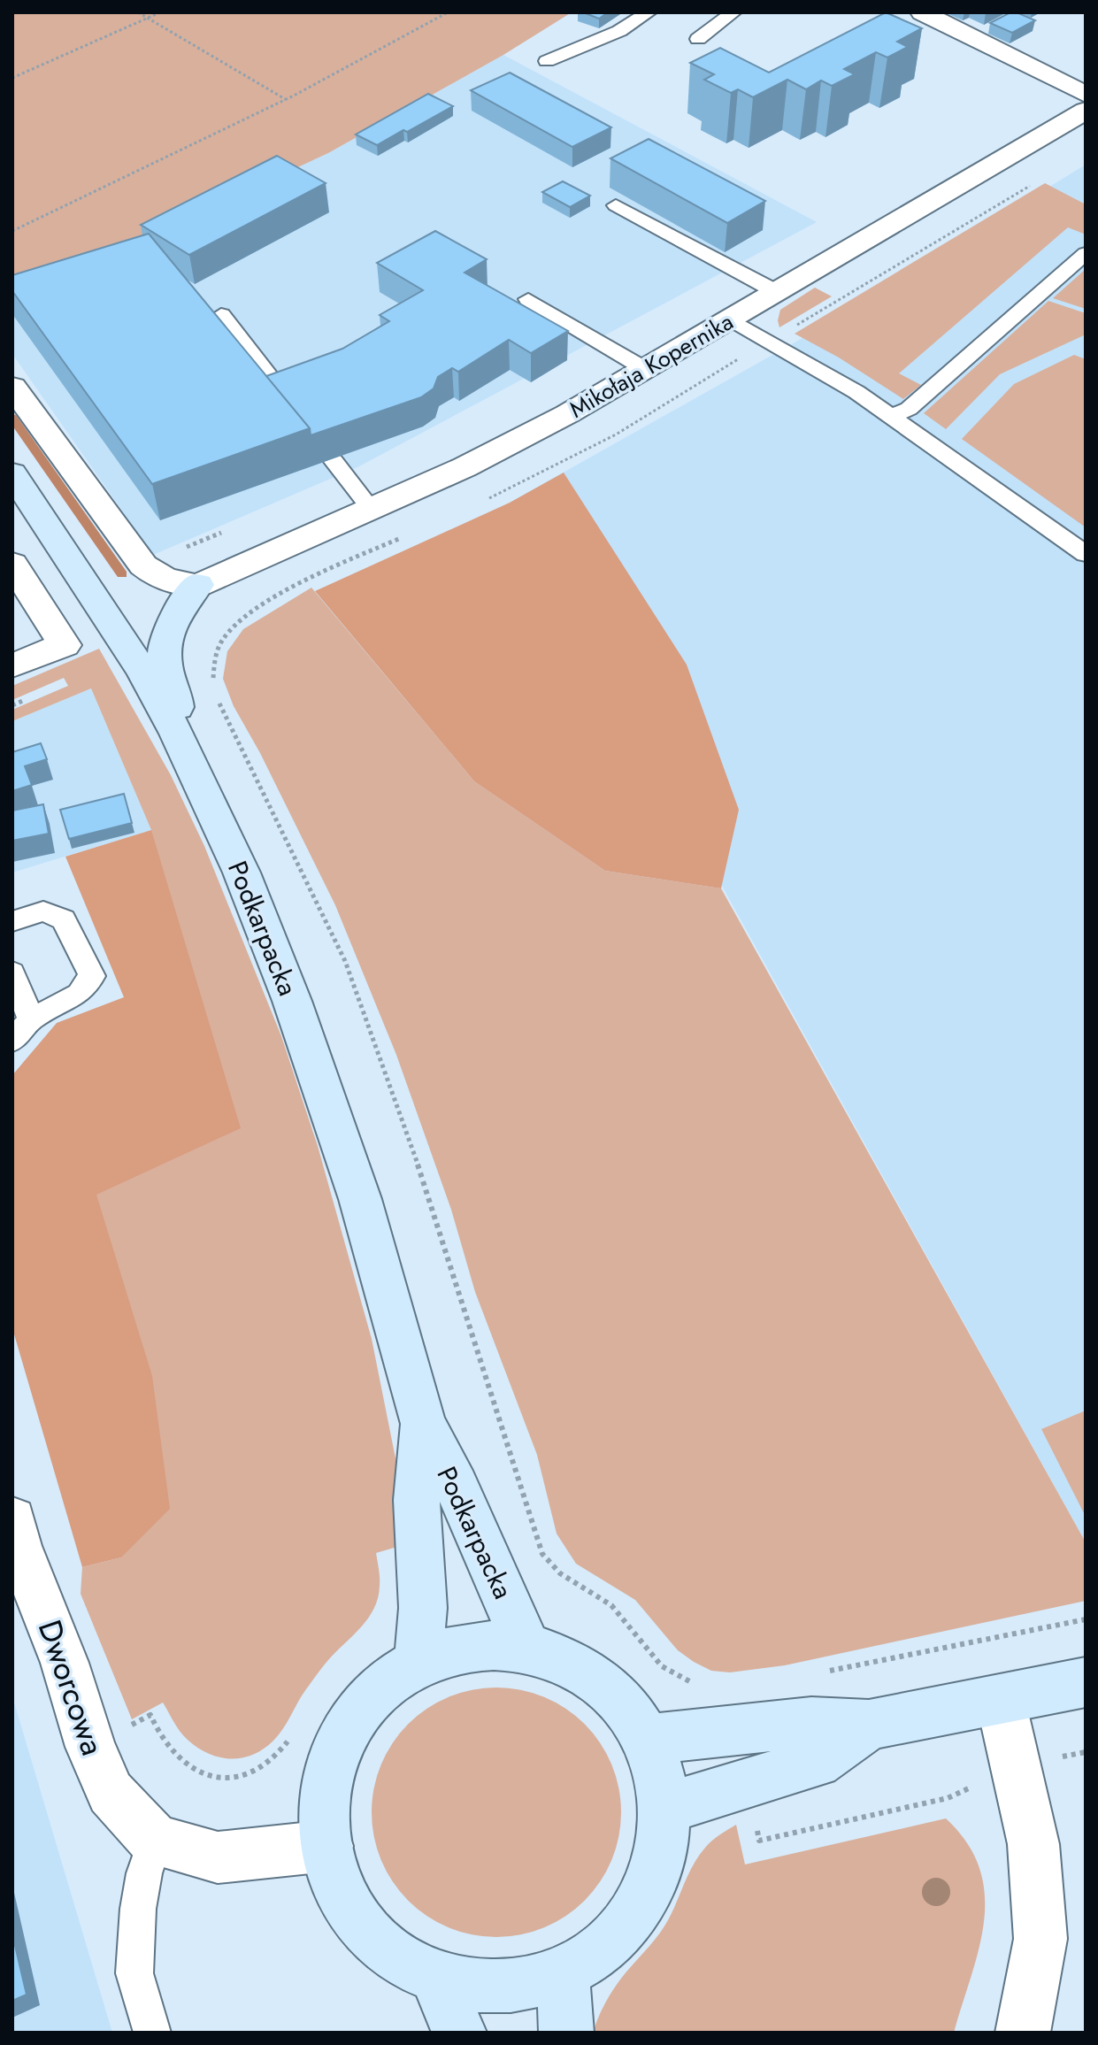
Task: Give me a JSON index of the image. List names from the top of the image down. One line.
{"streets":{"main road":["Podkarpacka"],"street":["Mikołaja Kopernika","Dworcowa"]}}
